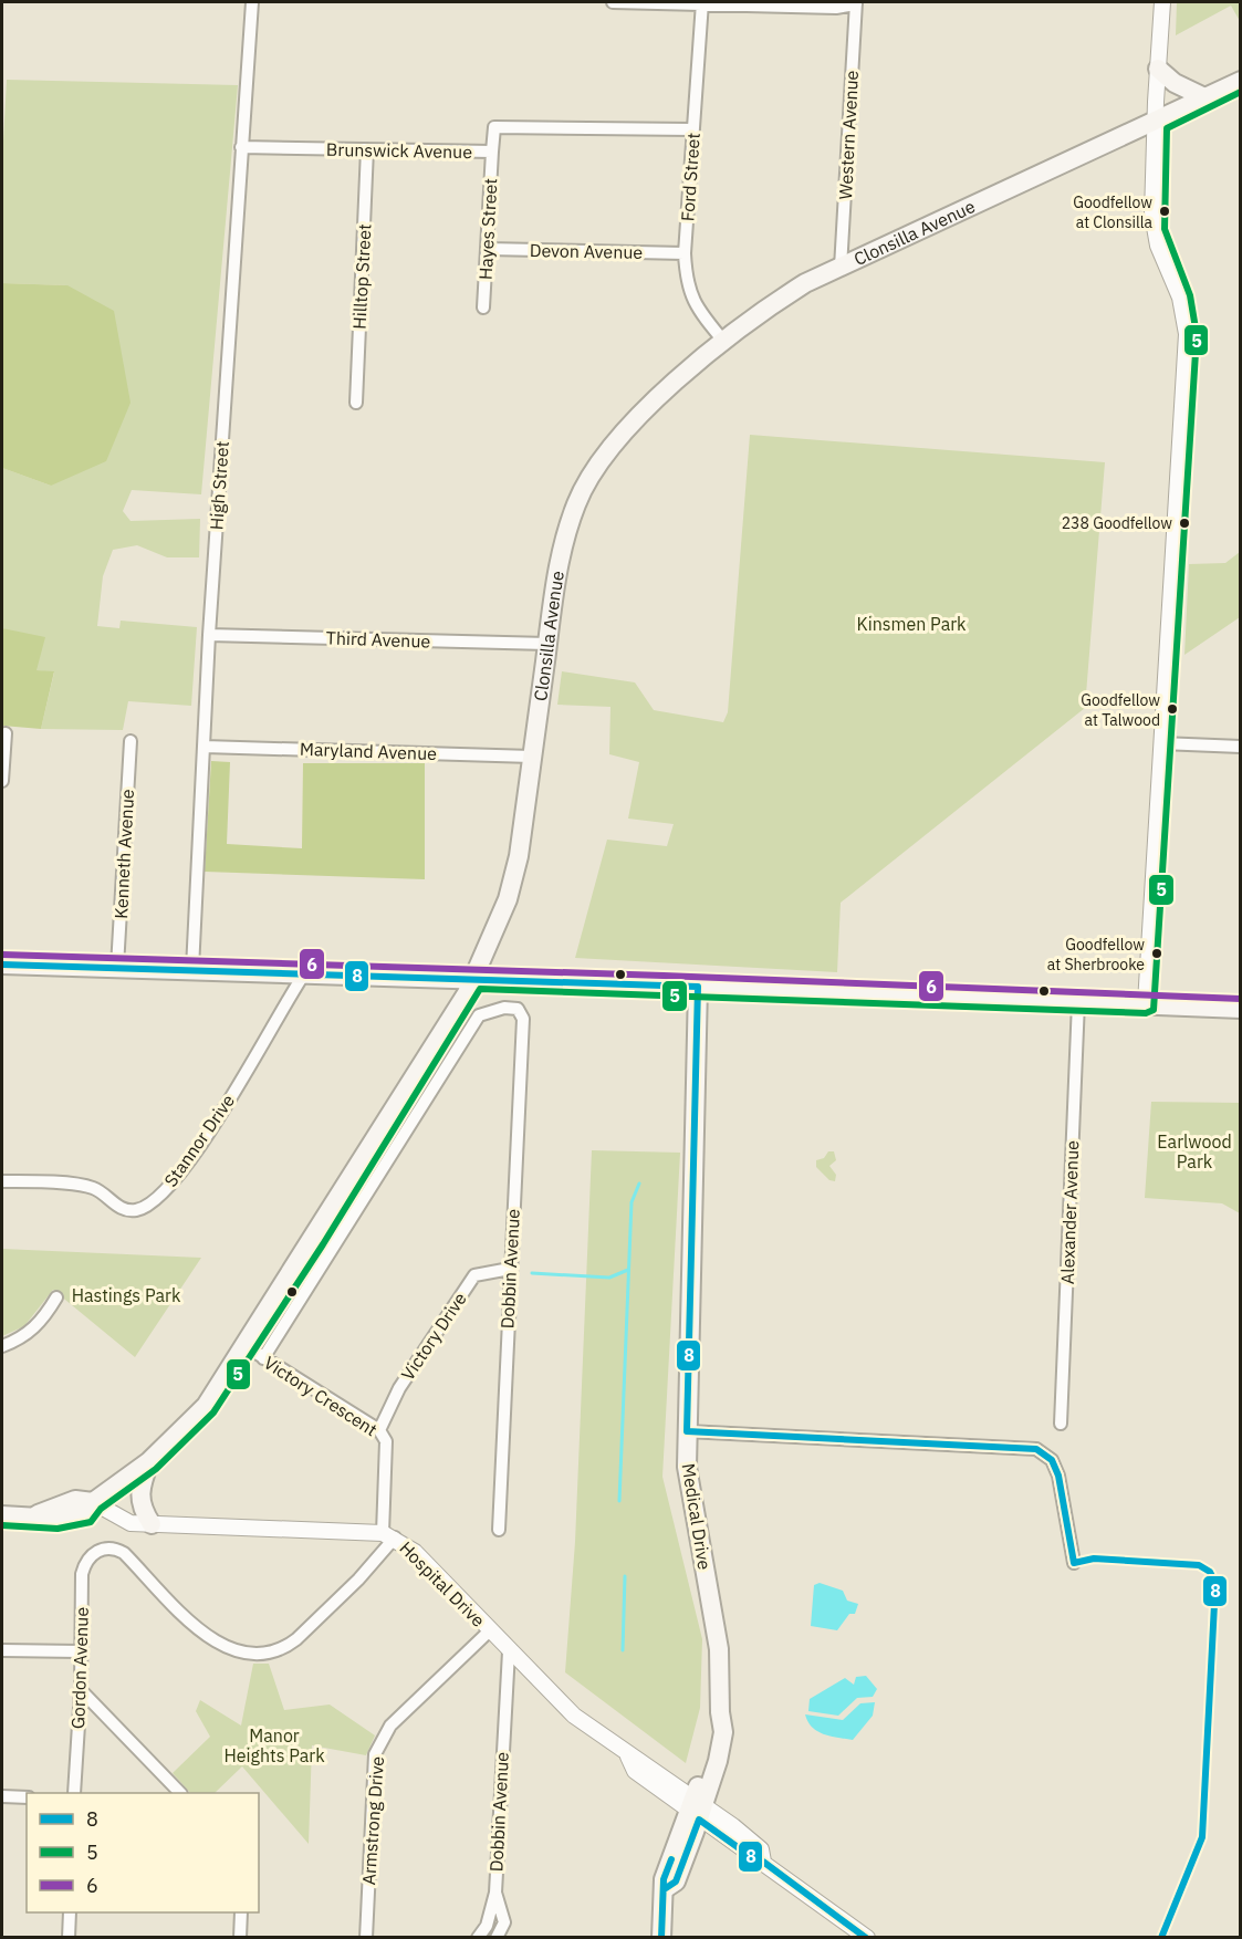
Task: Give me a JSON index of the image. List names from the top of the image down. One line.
{"streets":{"main road":["Clonsilla Avenue","Medical Drive"],"street":["Western Avenue","Brunswick Avenue","Ford Street","Hayes Street","Devon Avenue","Hilltop Street","High Street","Third Avenue","Maryland Avenue","Kenneth Avenue","Stannor Drive","Alexander Avenue","Dobbin Avenue","Victory Drive","Victory Crescent","Hospital Drive","Gordon Avenue","Armstrong Drive"]},"crossings":[["Western Avenue","Clonsilla Avenue"],["Brunswick Avenue","Ford Street"],["Brunswick Avenue","Hayes Street"],["Brunswick Avenue","Hilltop Street"],["Brunswick Avenue","High Street"],["Ford Street","Clonsilla Avenue"],["Ford Street","Devon Avenue"],["Hayes Street","Devon Avenue"],["Clonsilla Avenue","Third Avenue"],["Clonsilla Avenue","Maryland Avenue"],["Clonsilla Avenue","Victory Crescent"],["Clonsilla Avenue","Hospital Drive"],["High Street","Third Avenue"],["High Street","Maryland Avenue"],["Dobbin Avenue","Victory Drive"],["Dobbin Avenue","Victory Crescent"],["Dobbin Avenue","Hospital Drive"],["Victory Drive","Victory Crescent"],["Victory Crescent","Hospital Drive"],["Victory Crescent","Gordon Avenue"],["Medical Drive","Hospital Drive"],["Hospital Drive","Gordon Avenue"],["Hospital Drive","Armstrong Drive"]],"parks":["Kinsmen Park","Earlwood Park","Hastings Park","Manor Heights Park"],"places":["Goodfellow at Clonsilla","238 Goodfellow","Goodfellow at Talwood","Goodfellow at Sherbrooke"],"lines":["transit line 5","transit line 6","transit line 8"],"legend":["8","5","6"]}
